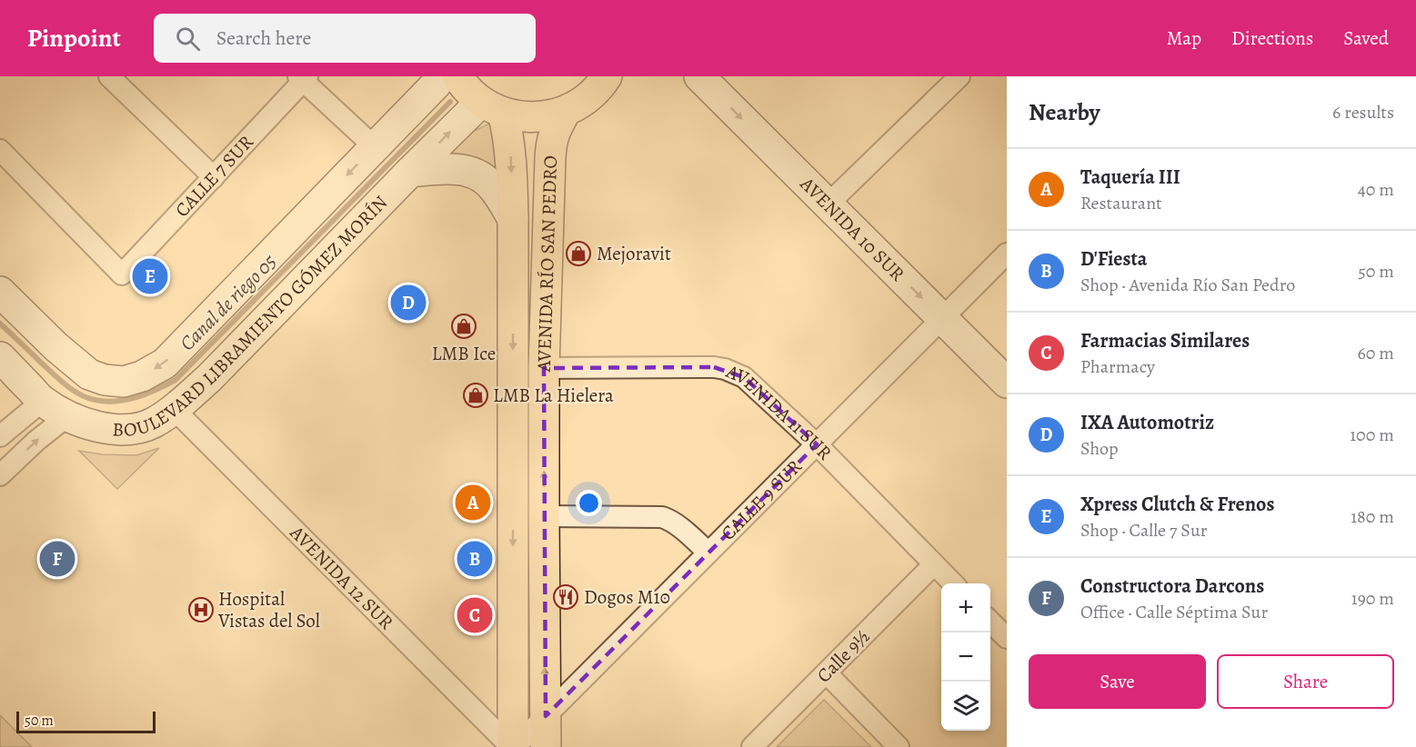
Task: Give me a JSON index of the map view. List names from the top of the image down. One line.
{"streets":{"main road":["AVENIDA 10 SUR","AVENIDA RÍO SAN PEDRO","BOULEVARD LIBRAMIENTO GÓMEZ MORÍN"],"street":["CALLE 7 SUR","AVENIDA 11 SUR","CALLE 9 SUR","AVENIDA 12 SUR","Calle 9½"]},"crossings":[["AVENIDA 10 SUR","CALLE 9 SUR"],["AVENIDA RÍO SAN PEDRO","BOULEVARD LIBRAMIENTO GÓMEZ MORÍN"],["AVENIDA RÍO SAN PEDRO","AVENIDA 11 SUR"],["AVENIDA RÍO SAN PEDRO","CALLE 9 SUR"],["AVENIDA RÍO SAN PEDRO","AVENIDA 12 SUR"],["BOULEVARD LIBRAMIENTO GÓMEZ MORÍN","AVENIDA 12 SUR"],["AVENIDA 11 SUR","CALLE 9 SUR"],["AVENIDA 11 SUR","Calle 9½"],["CALLE 9 SUR","AVENIDA 12 SUR"]],"one_way":["AVENIDA 10 SUR"],"water":["Canal de riego 05"],"places":{"shop":["Mejoravit","LMB Ice","LMB La Hielera"],"restaurant":["Dogos M10"],"hospital":["Hospital Vistas del Sol"]},"scale_bar":"50 m","page":{"header":"Pinpoint","search":"Search here","nav":["Map","Directions","Saved"],"heading":["Nearby","6 results"],"list":[{"mark":"A","name":"Taquería III","note":"Restaurant","value":"40 m"},{"mark":"B","name":"D'Fiesta","note":"Shop · Avenida Río San Pedro","value":"50 m"},{"mark":"C","name":"Farmacias Similares","note":"Pharmacy","value":"60 m"},{"mark":"D","name":"IXA Automotriz","note":"Shop","value":"100 m"},{"mark":"E","name":"Xpress Clutch & Frenos","note":"Shop · Calle 7 Sur","value":"180 m"},{"mark":"F","name":"Constructora Darcons","note":"Office · Calle Séptima Sur","value":"190 m"}],"pins":["E","D","A","B","F","C"],"map_buttons":["+","−"],"buttons":["Save","Share"],"scale":"50 m"}}
